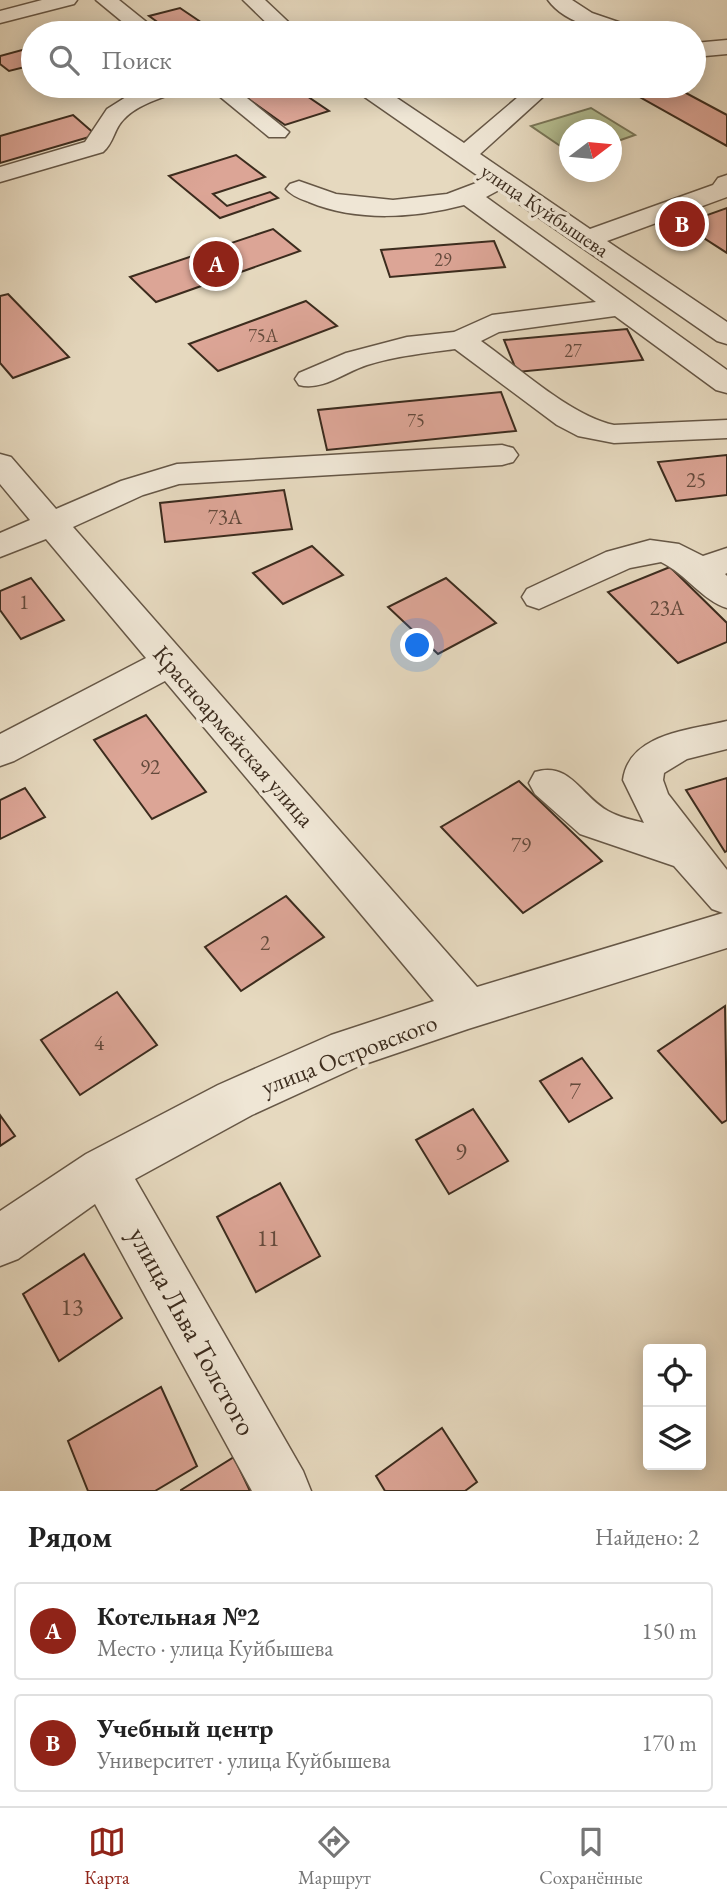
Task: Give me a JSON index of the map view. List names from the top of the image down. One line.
{"streets":{"street":["улица Куйбышева","Красноармейская улица","улица Островского","улица Льва Толстого"]},"crossings":[["Красноармейская улица","улица Островского"],["улица Островского","улица Льва Толстого"]],"house_numbers":["29","75А","27","75","25","73А","1","23А","92","79","2","4","7","9","11","13"],"north":"right","page":{"search":"Поиск","pins":["B","A"],"heading":["Рядом","Найдено: 2"],"list":[{"mark":"A","name":"Котельная №2","note":"Место · улица Куйбышева","value":"150 m"},{"mark":"B","name":"Учебный центр","note":"Университет · улица Куйбышева","value":"170 m"}],"nav":["Карта","Маршрут","Сохранённые"]}}
